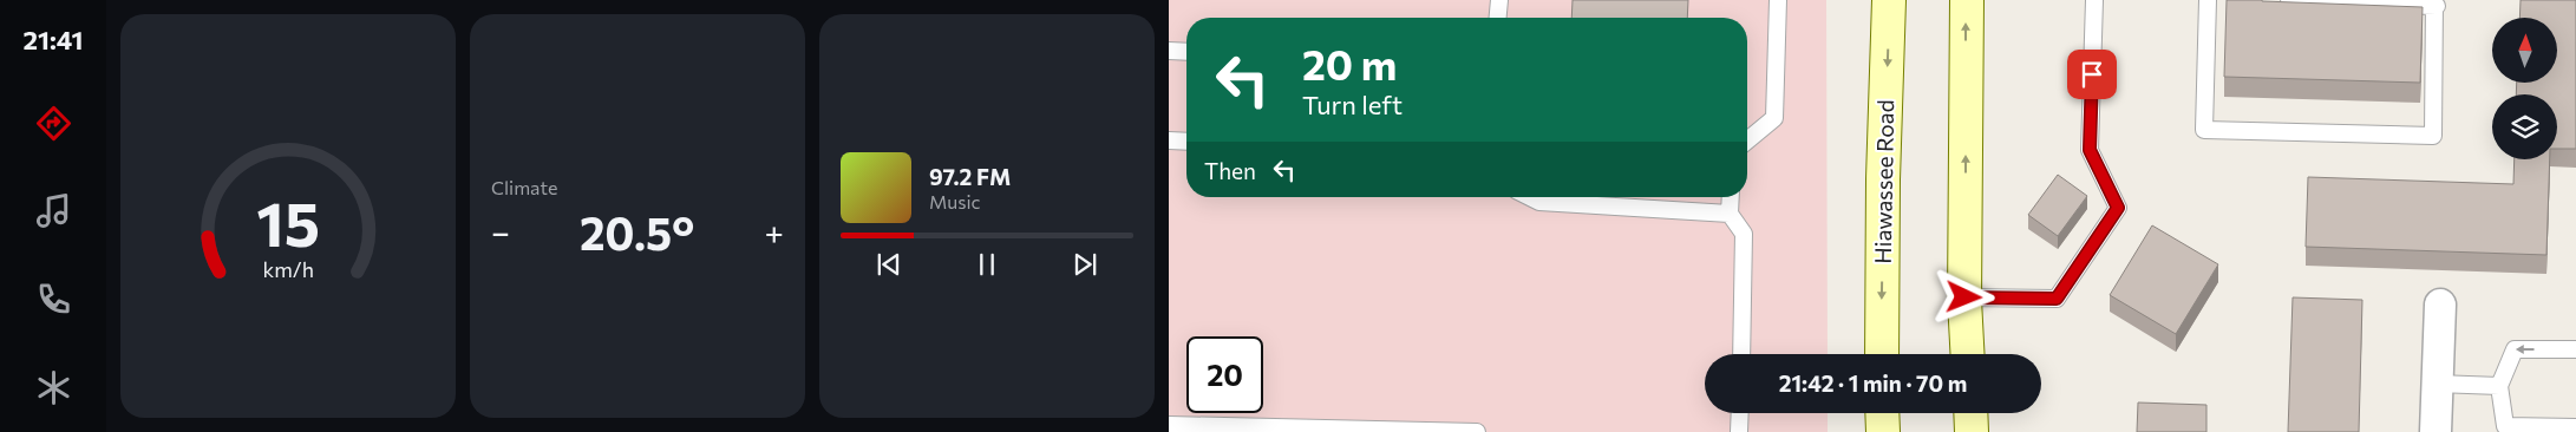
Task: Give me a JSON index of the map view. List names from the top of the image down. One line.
{"streets":{"main road":["Hiawassee Road"]},"north":"top","page":{"tabs":"21:41","tile":"Climate","turn":["20 m","Turn left"],"then":"Then","song":["97.2 FM","Music"],"heat":["−","20.5°","+"],"limit":"20","trip":"21:42 · 1 min · 70 m","gauge":["15","km/h"]}}
